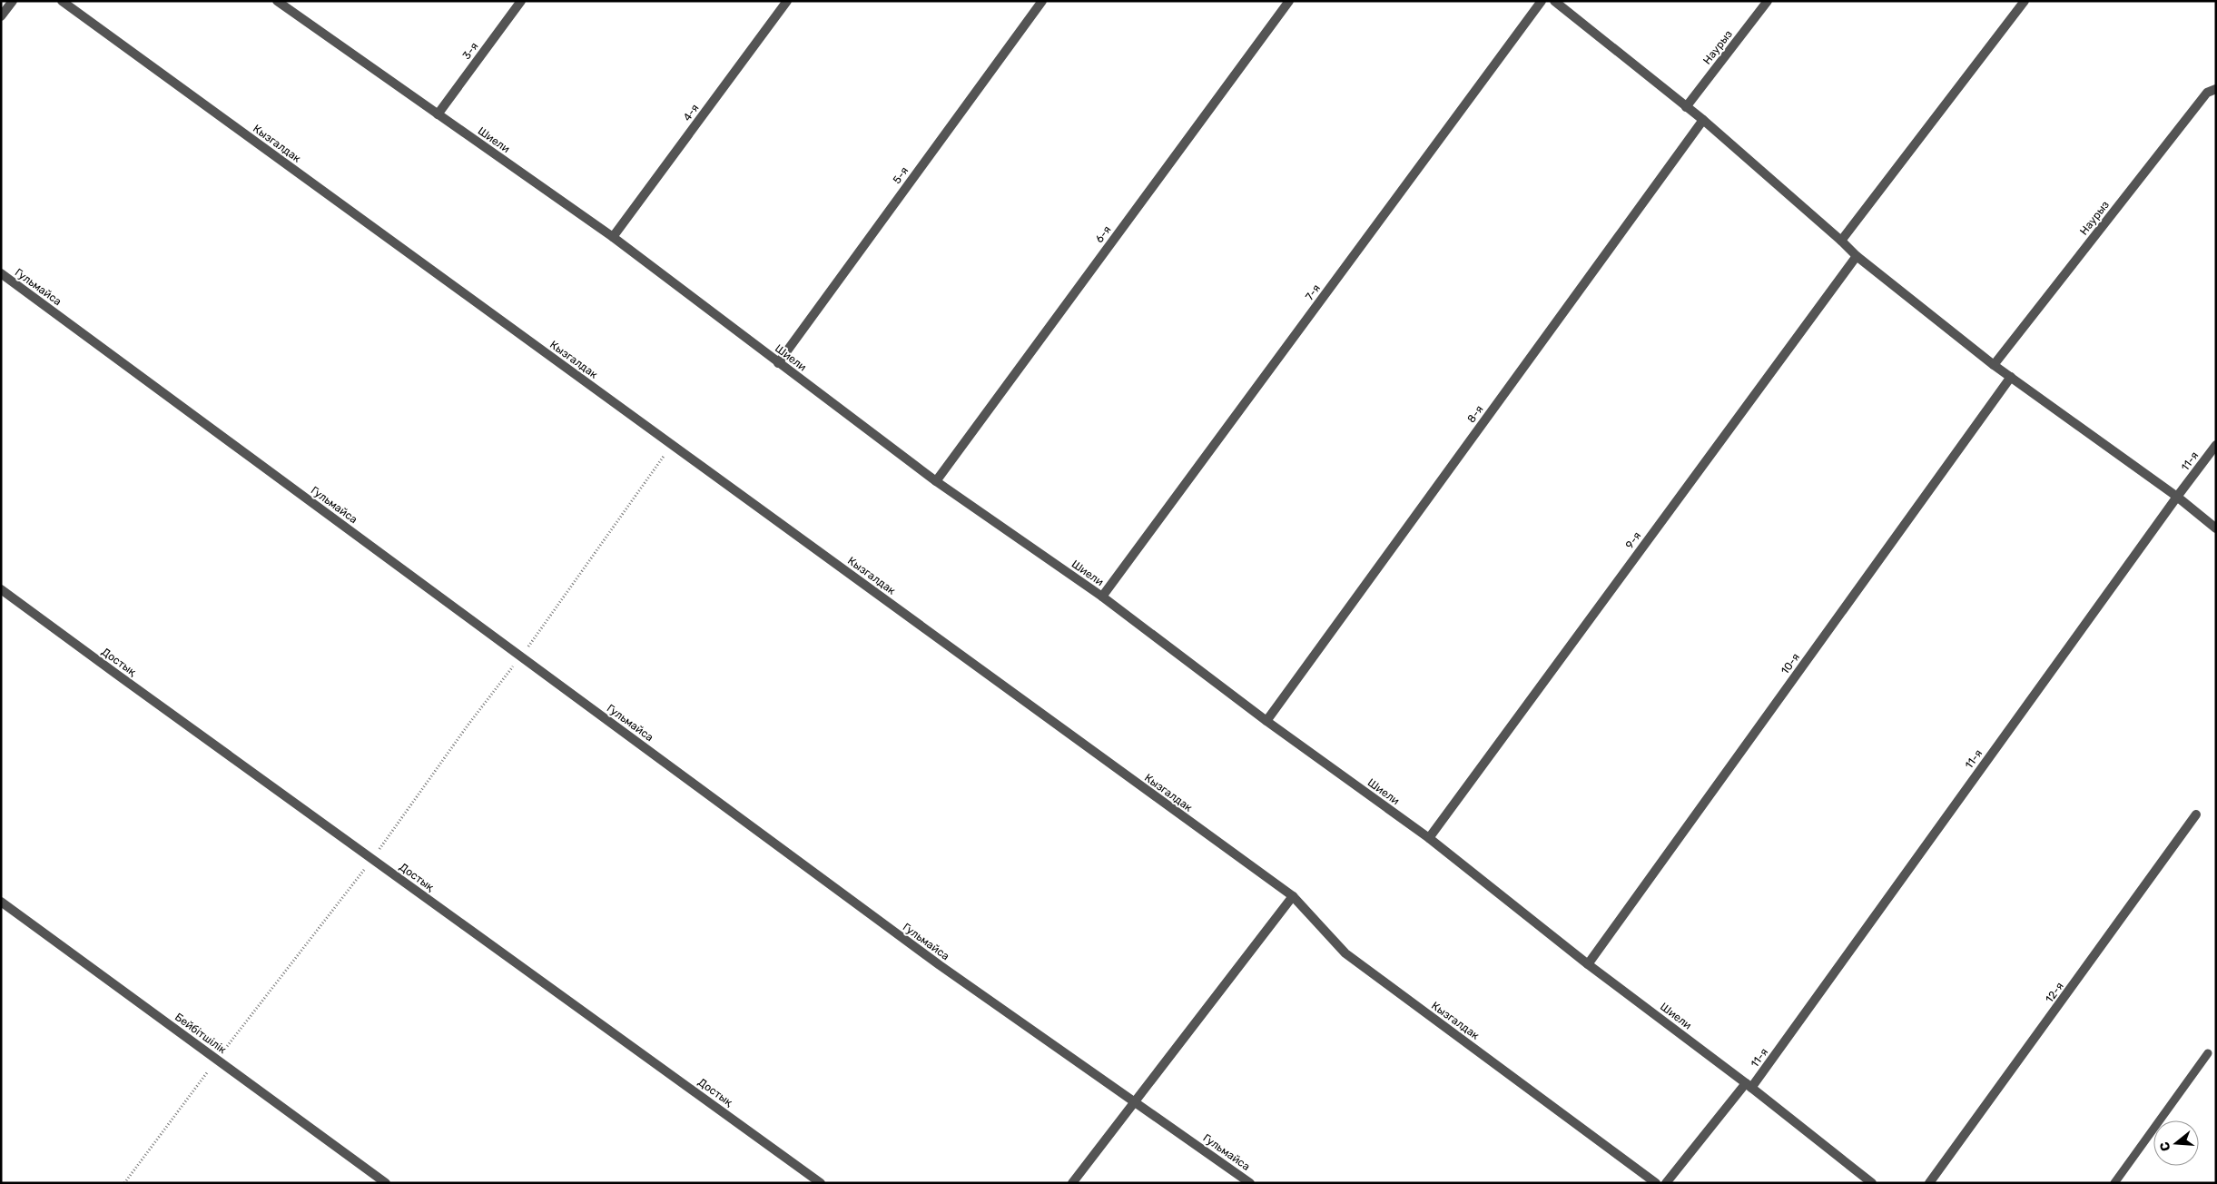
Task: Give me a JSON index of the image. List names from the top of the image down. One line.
{"streets":{"street":["Наурыз","3-я","4-я","Шиели","Кызгалдак","5-я","6-я","Гульмайса","7-я","8-я","11-я","9-я","Достық","10-я","12-я","Бейбітшілік"]},"crossings":[["3-я","Шиели"],["4-я","Шиели"],["Шиели","5-я"],["Шиели","6-я"],["Шиели","7-я"],["Шиели","8-я"],["Шиели","11-я"],["Шиели","9-я"],["Шиели","10-я"]],"north":"left"}
